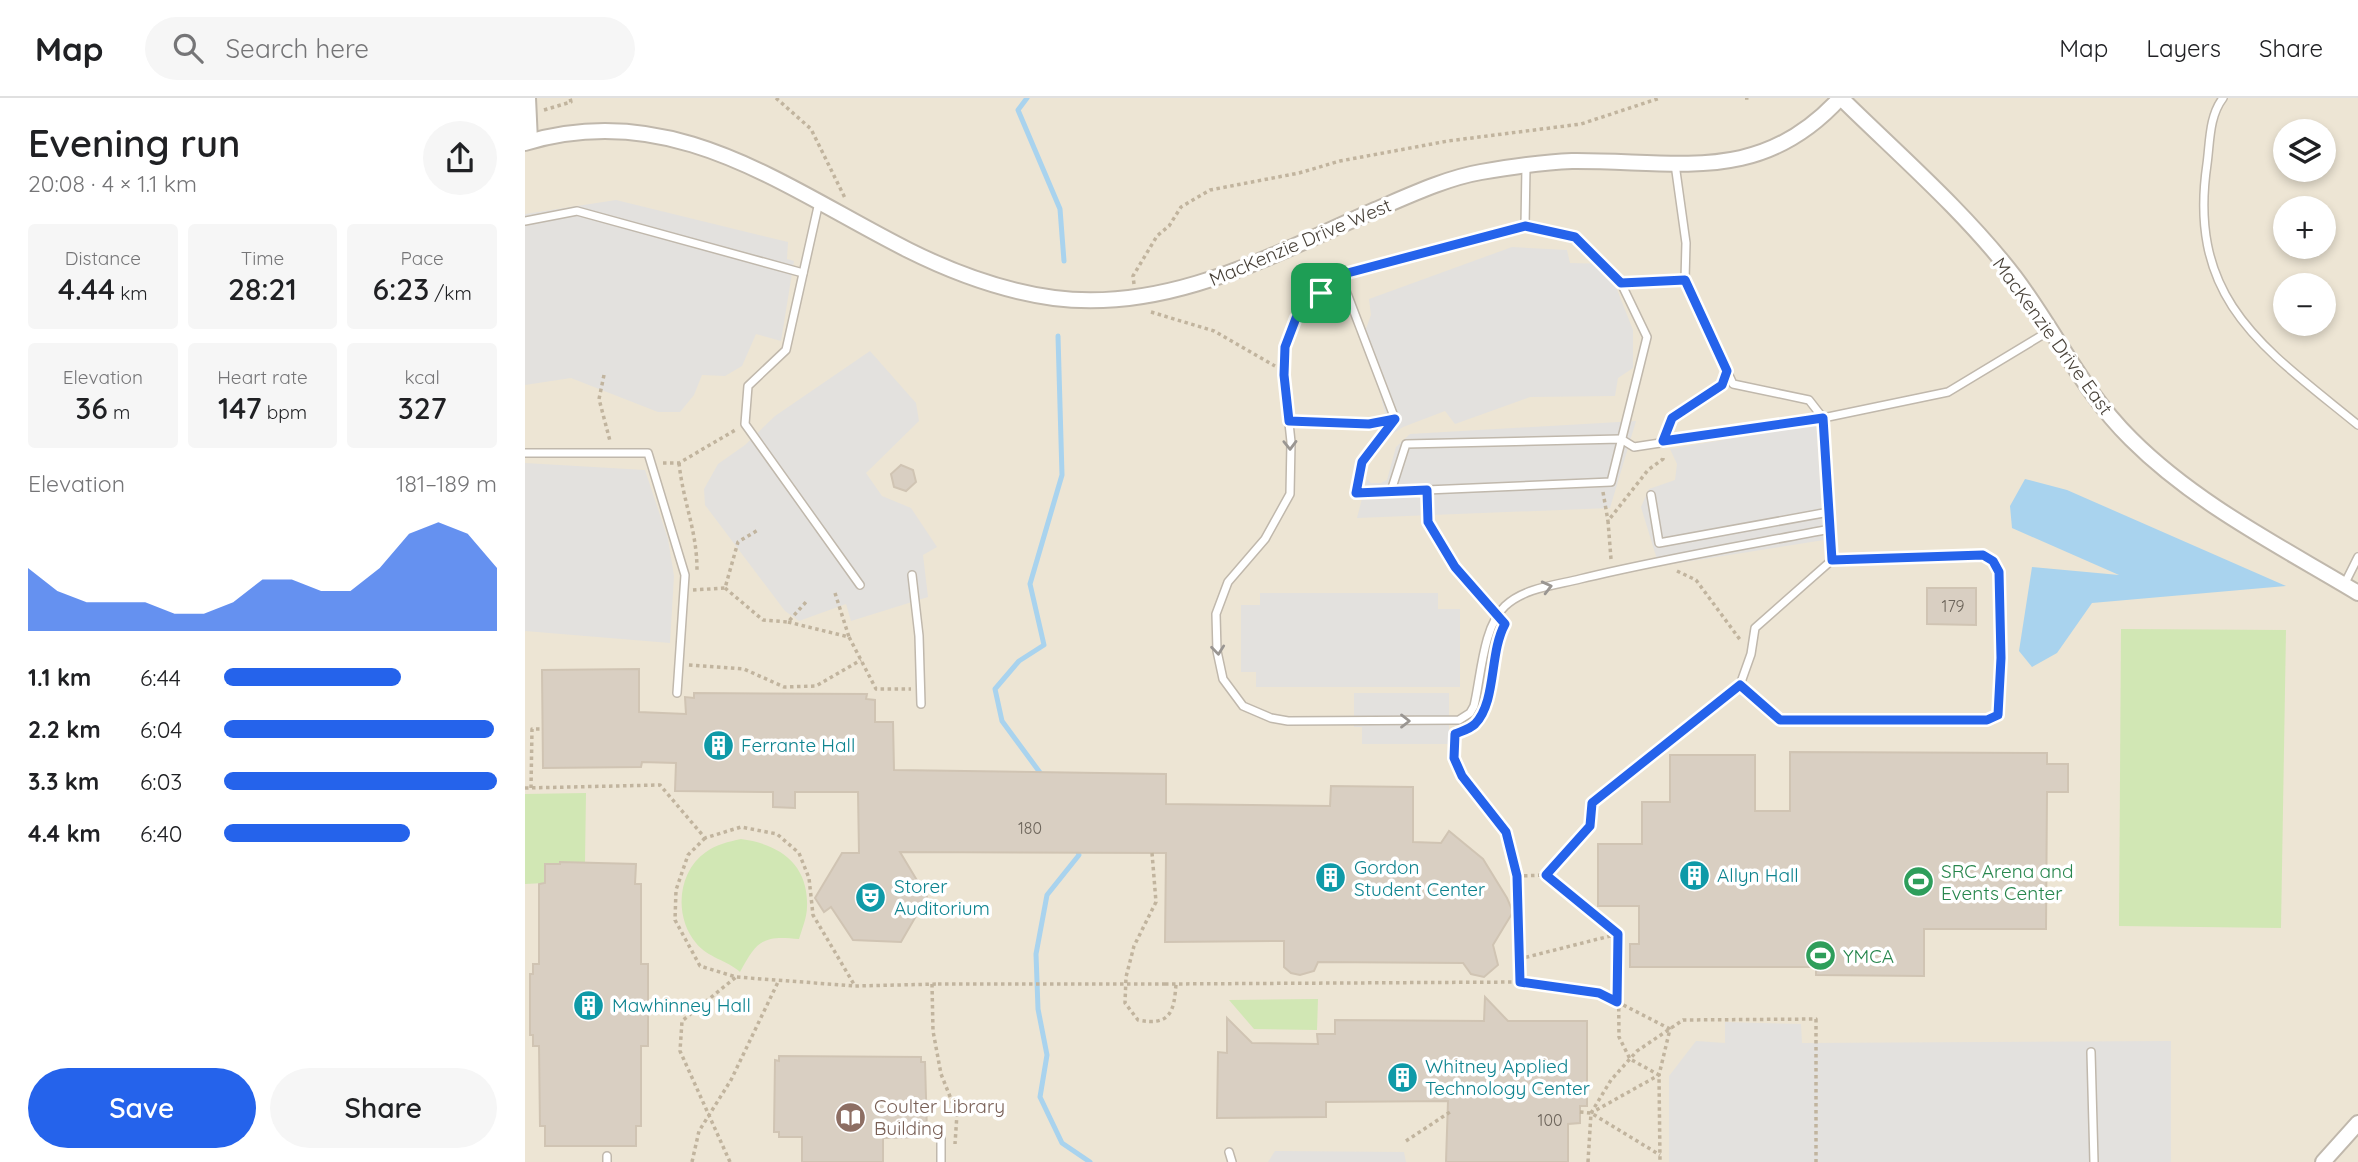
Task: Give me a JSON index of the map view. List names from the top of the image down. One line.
{"streets":{"street":["MacKenzie Drive West","MacKenzie Drive East"]},"crossings":[["MacKenzie Drive West","MacKenzie Drive East"]],"places":{"building":["Ferrante Hall","Allyn Hall","Gordon Student Center","Mawhinney Hall","Whitney Applied Technology Center"],"sports":["SRC Arena and Events Center","YMCA"],"theatre":["Storer Auditorium"],"library":["Coulter Library Building"]},"house_numbers":["179","180","100"],"page":{"header":"Map","search":"Search here","nav":["Map","Layers","Share"],"heading":["Evening run","20:08 · 4 × 1.1 km"],"map_buttons":["+","−"],"stats":[["Distance","4.44 km"],["Time","28:21"],["Pace","6:23 /km"],["Elevation","36 m"],["Heart rate","147 bpm"],["kcal","327"]],"chart":["Elevation","181–189 m"],"list":[{"name":"1.1 km","note":"6:44"},{"name":"2.2 km","note":"6:04"},{"name":"3.3 km","note":"6:03"},{"name":"4.4 km","note":"6:40"}],"buttons":["Save","Share"]}}
